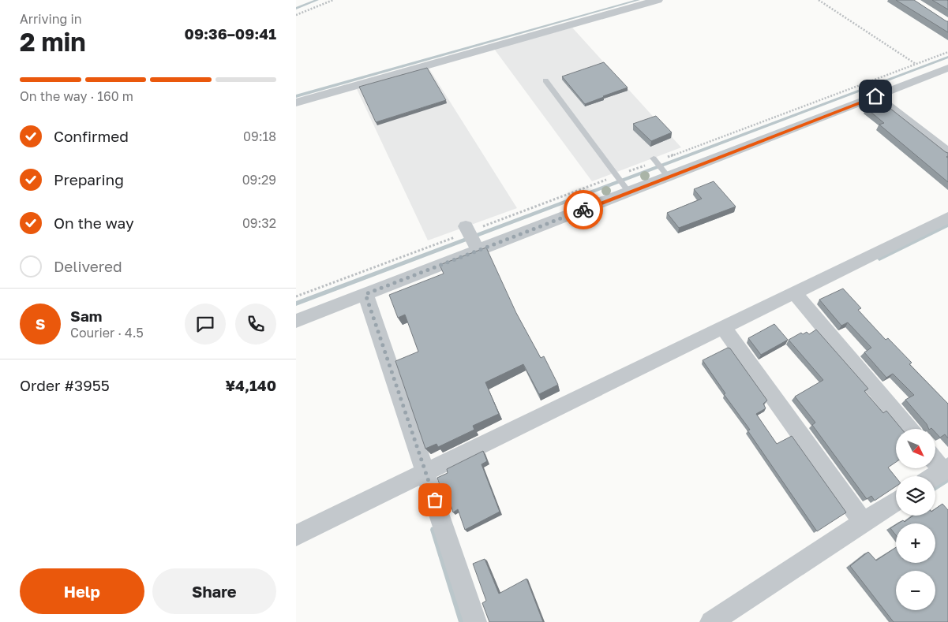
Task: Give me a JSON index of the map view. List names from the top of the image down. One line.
{"north":"bottom right","page":{"heading":["2 min","Arriving in","09:36–09:41"],"panel":["Sam","Courier · 4.5","Order #3955","¥4,140"],"bar":"On the way · 160 m","list":[["Confirmed","09:18"],["Preparing","09:29"],["On the way","09:32"],"Delivered"],"round":"S","map_buttons":["+","−"],"buttons":["Help","Share"]}}
